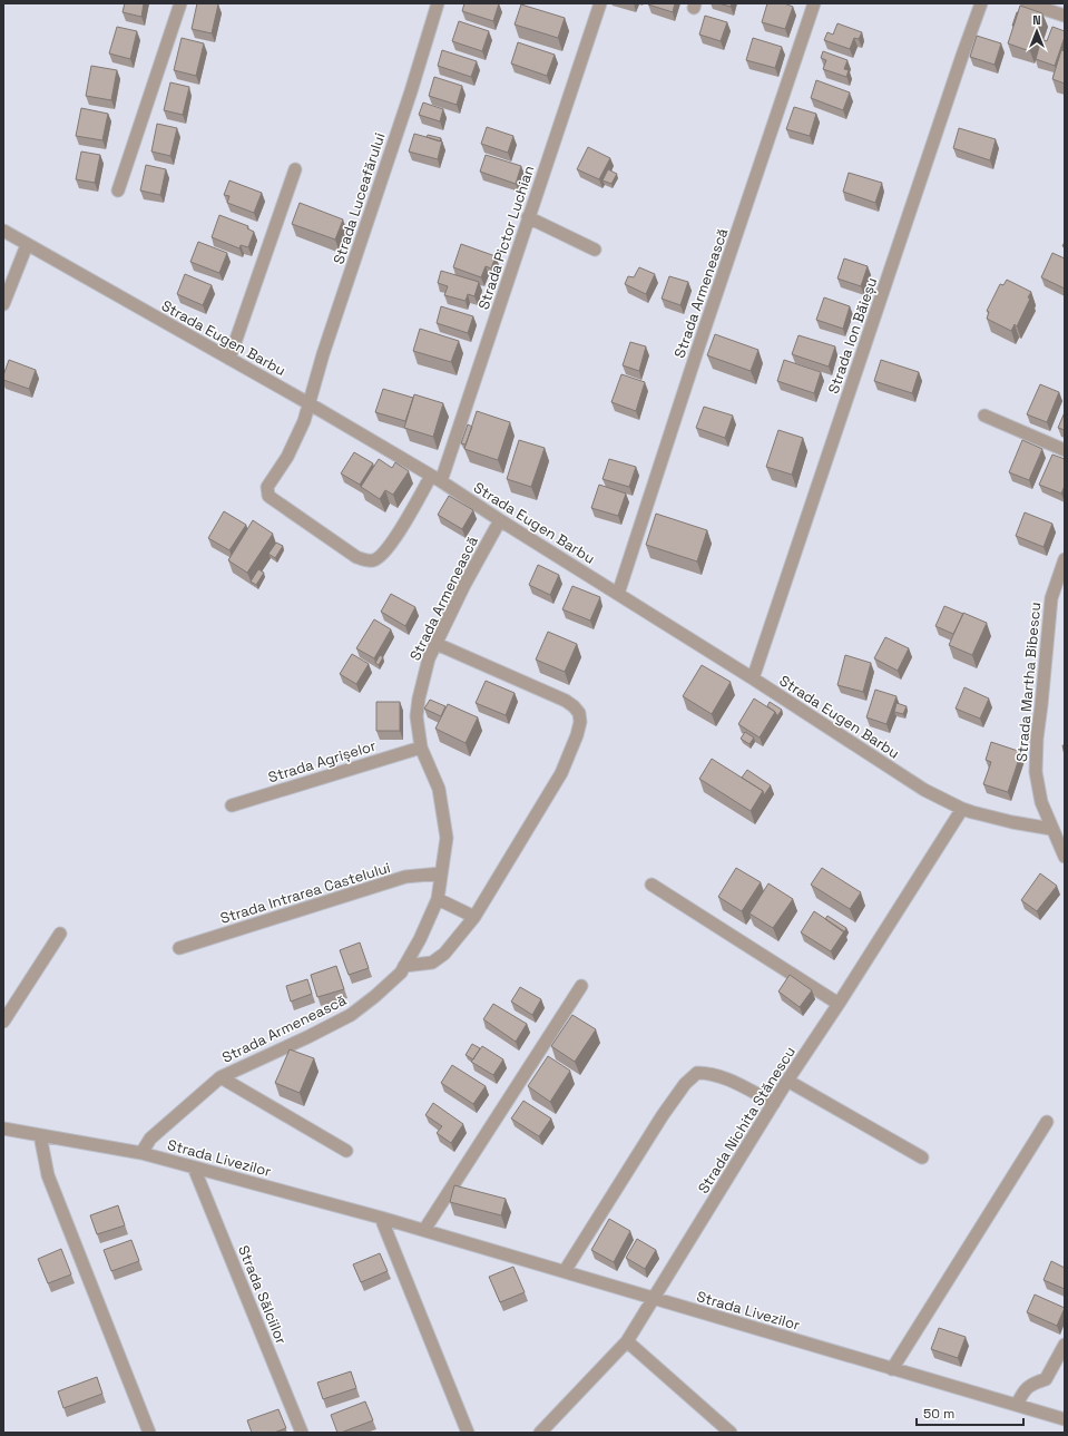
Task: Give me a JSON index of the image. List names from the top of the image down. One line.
{"streets":{"street":["Strada Luceafărului","Strada Pictor Luchian","Strada Armenească","Strada Ion Băieșu","Strada Eugen Barbu","Strada Martha Bibescu","Strada Agrișelor","Strada Intrarea Castelului","Strada Nichita Stănescu","Strada Livezilor","Strada Sălciilor"]},"crossings":[["Strada Luceafărului","Strada Pictor Luchian"],["Strada Luceafărului","Strada Eugen Barbu"],["Strada Pictor Luchian","Strada Eugen Barbu"],["Strada Armenească","Strada Eugen Barbu"],["Strada Armenească","Strada Agrișelor"],["Strada Armenească","Strada Intrarea Castelului"],["Strada Armenească","Strada Livezilor"],["Strada Ion Băieșu","Strada Eugen Barbu"],["Strada Eugen Barbu","Strada Martha Bibescu"],["Strada Eugen Barbu","Strada Nichita Stănescu"],["Strada Nichita Stănescu","Strada Livezilor"],["Strada Livezilor","Strada Sălciilor"]],"scale_bar":"50 m","north":"top"}
